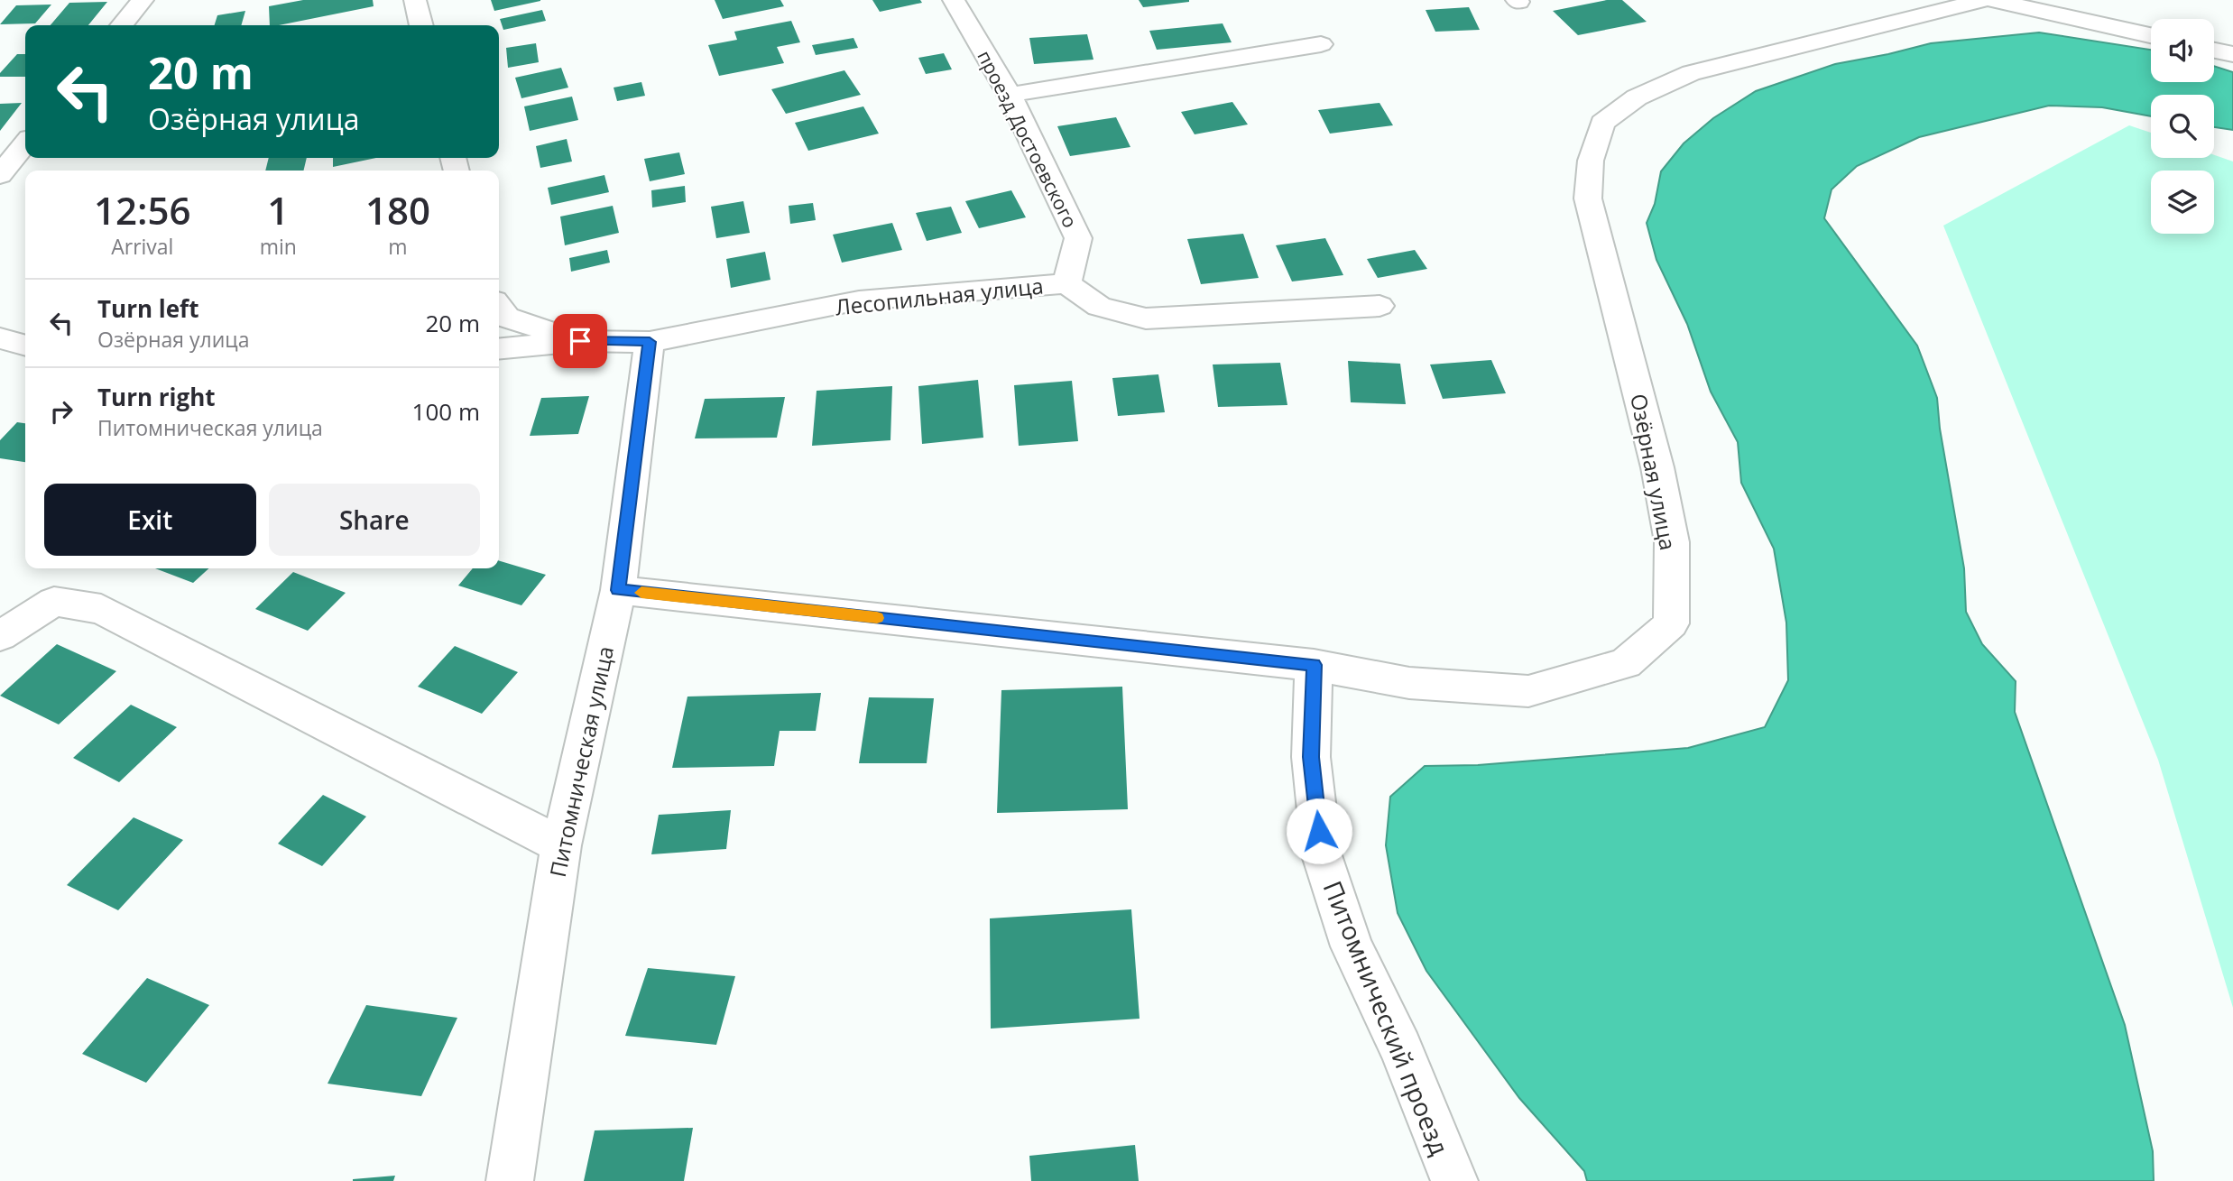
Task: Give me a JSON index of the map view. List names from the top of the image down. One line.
{"streets":{"street":["проезд Достоевского","Лесопильная улица","Озёрная улица","Питомническая улица","Питомнический проезд"]},"crossings":[["проезд Достоевского","Лесопильная улица"],["Лесопильная улица","Питомническая улица"],["Озёрная улица","Питомническая улица"],["Озёрная улица","Питомнический проезд"]],"page":{"turn":["20 m","Озёрная улица"],"eta":["12:56","Arrival","1","min","180","m"],"list":[{"name":"Turn left","note":"Озёрная улица","value":"20 m"},{"name":"Turn right","note":"Питомническая улица","value":"100 m"}],"buttons":["Exit","Share"]}}
